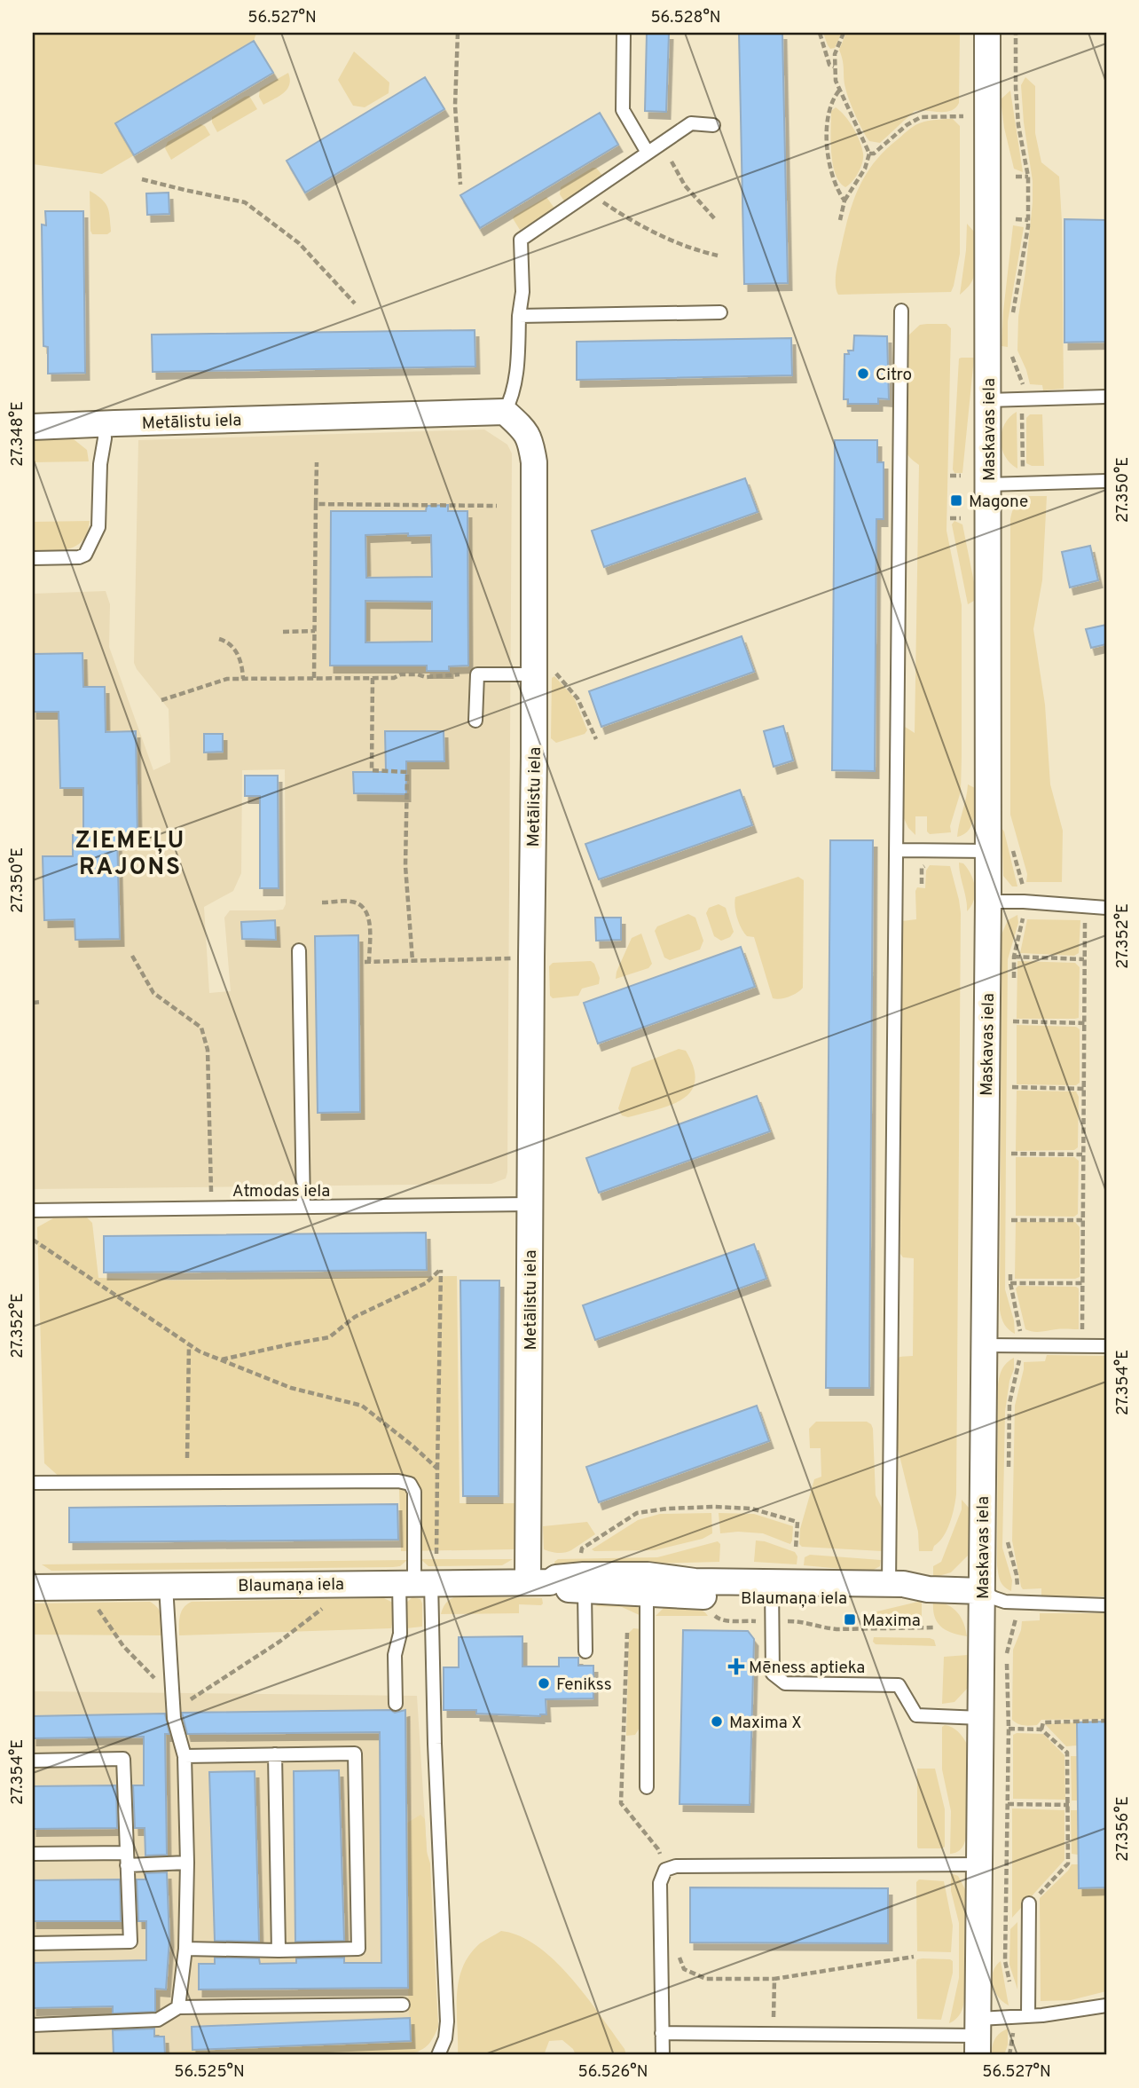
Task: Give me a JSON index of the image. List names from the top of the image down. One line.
{"streets":{"street":["Metālistu iela","Maskavas iela","Blaumaņa iela"],"lane":["Atmodas iela"]},"crossings":[["Metālistu iela","Atmodas iela"],["Metālistu iela","Blaumaņa iela"],["Maskavas iela","Blaumaņa iela"]],"districts":["ZIEMEĻU RAJONS"],"places":{"other":["Citro","Fenikss","Maxima X"],"transit":["Magone","Maxima"],"health":["Mēness aptieka"]},"coordinates":["56.527°N","56.528°N","27.348°E","27.350°E","27.352°E","27.354°E","27.356°E","56.525°N","56.526°N"]}
